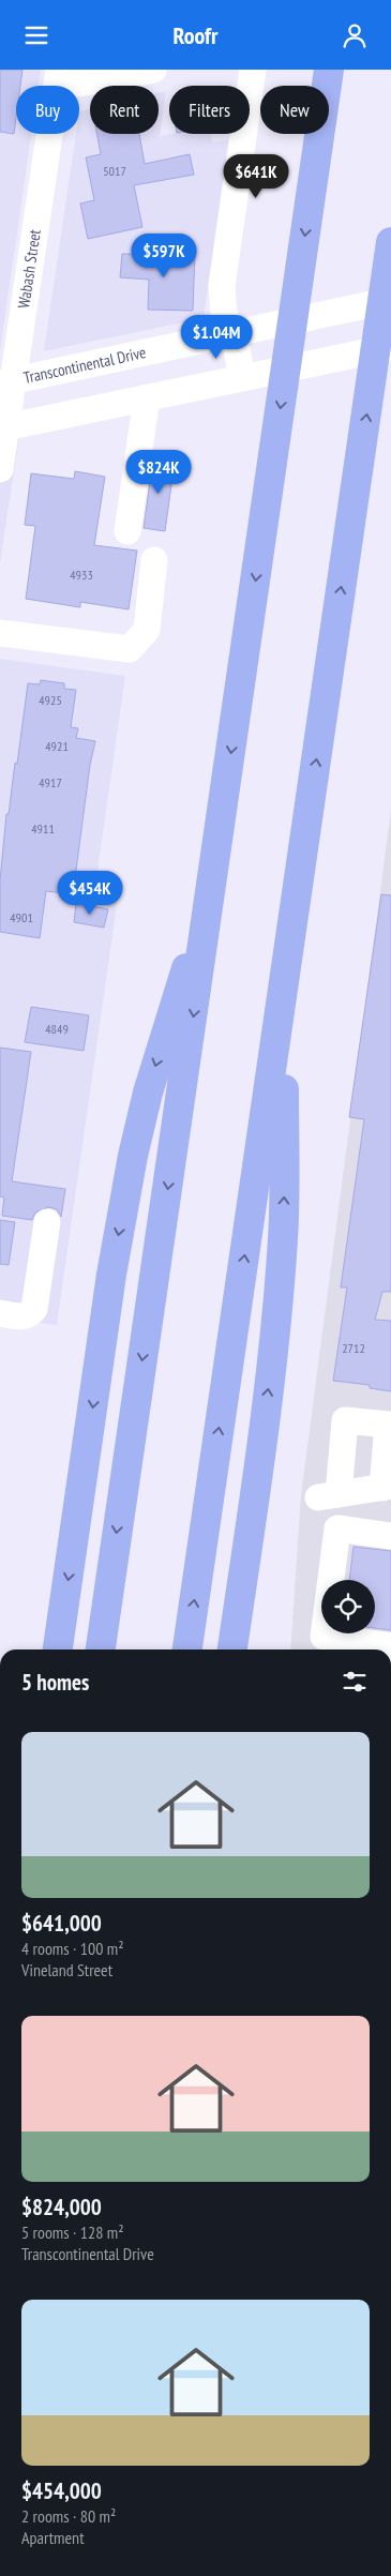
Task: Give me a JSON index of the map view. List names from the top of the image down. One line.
{"streets":{"street":["Wabash Street","Transcontinental Drive"]},"crossings":[["Wabash Street","Transcontinental Drive"]],"house_numbers":["5017","4933","4925","4921","4917","4911","4901","4849","2712"],"page":{"header":"Roofr","chip":["Buy","Rent","Filters","New"],"price":["$641K","$597K","$1.04M","$824K","$454K"],"heading":"5 homes","list":[{"name":"$641,000","note":"4 rooms · 100 m² · Vineland Street"},{"name":"$824,000","note":"5 rooms · 128 m² · Transcontinental Drive"},{"name":"$454,000","note":"2 rooms · 80 m² · Apartment"}]}}
